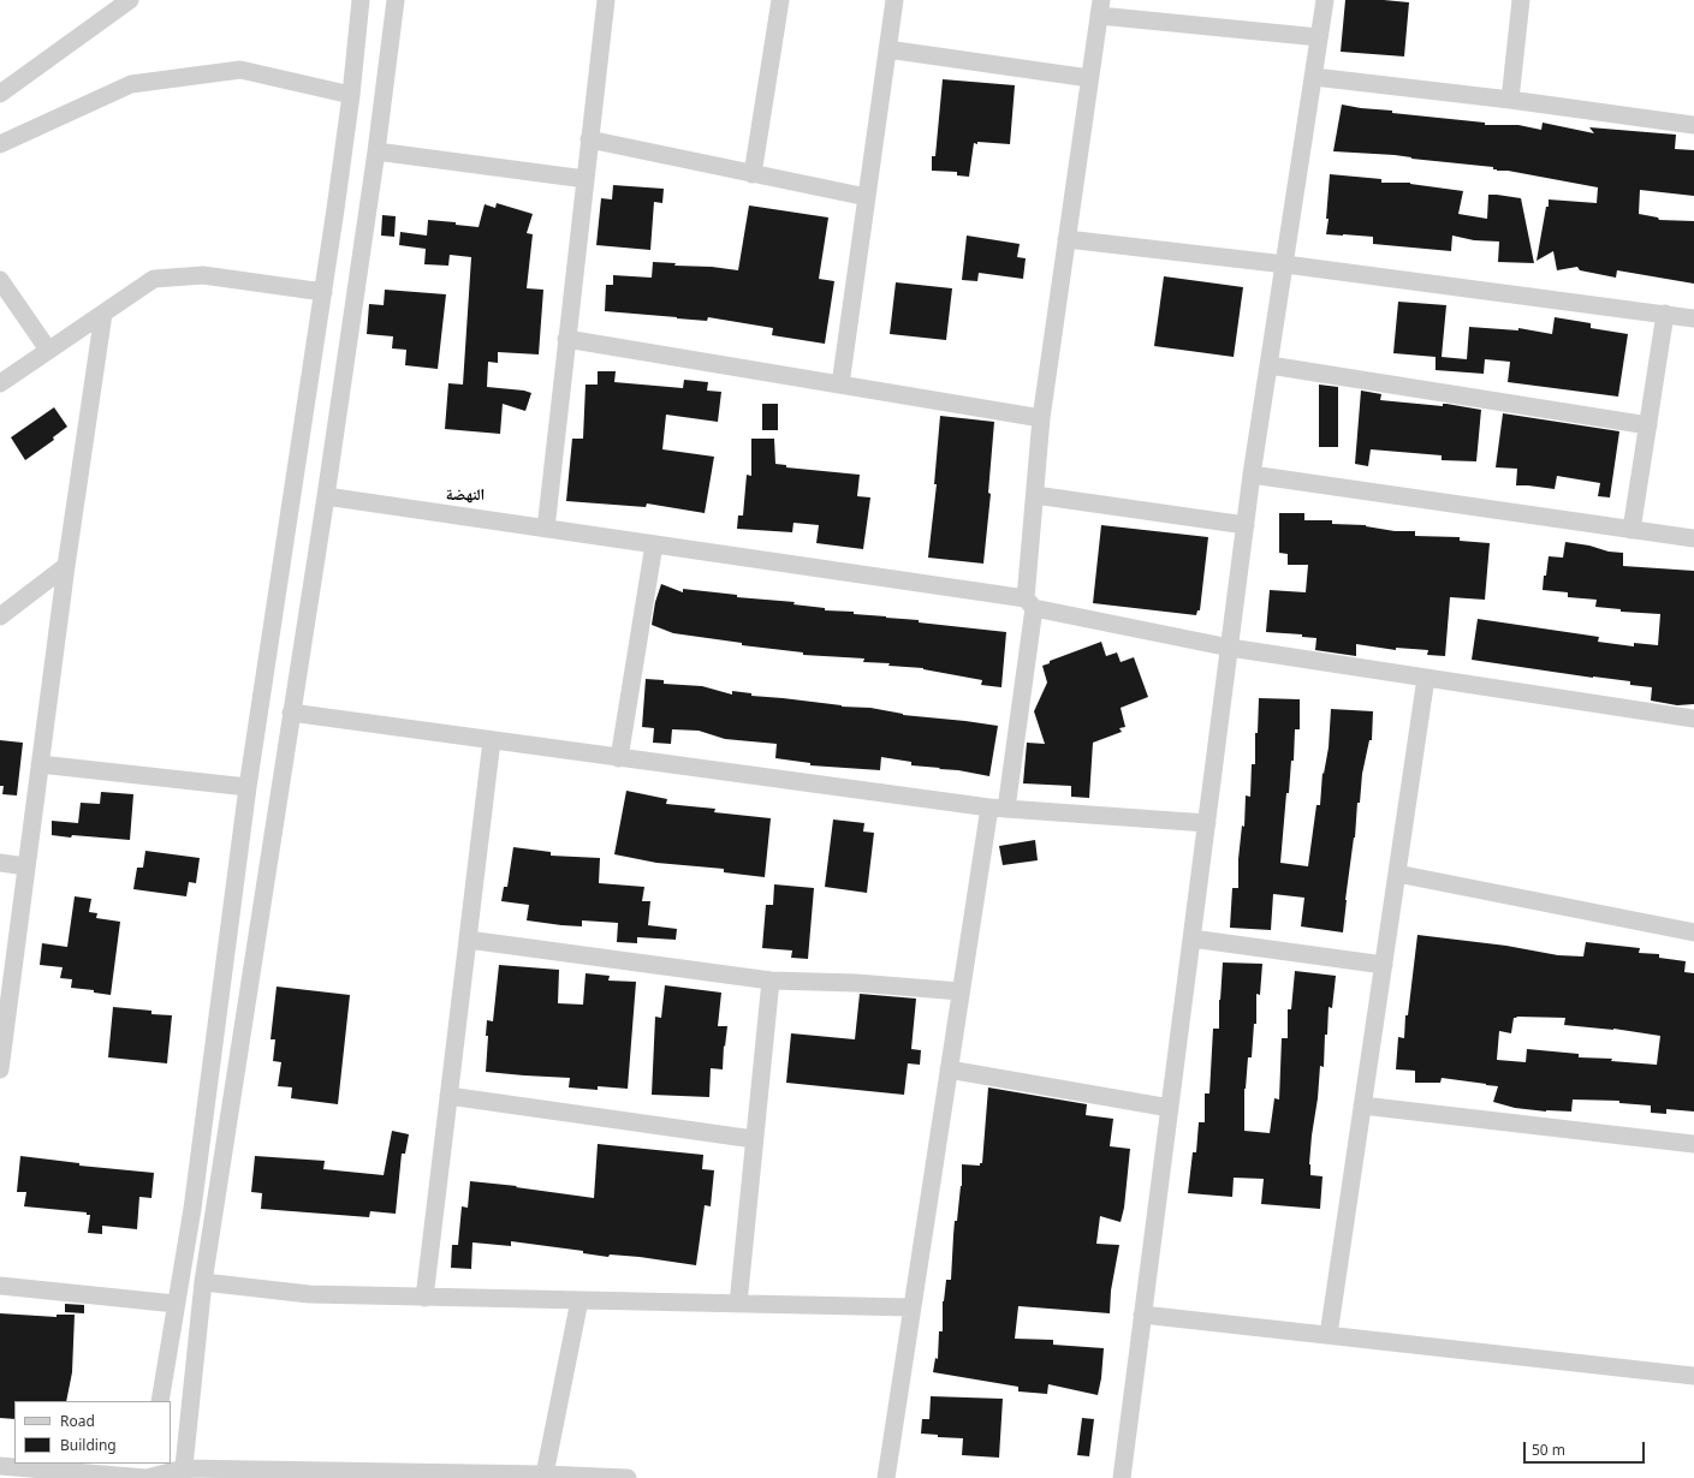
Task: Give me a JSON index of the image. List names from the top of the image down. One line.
{"districts":["النهضة"],"legend":["Road","Building"],"scale_bar":"50 m"}
